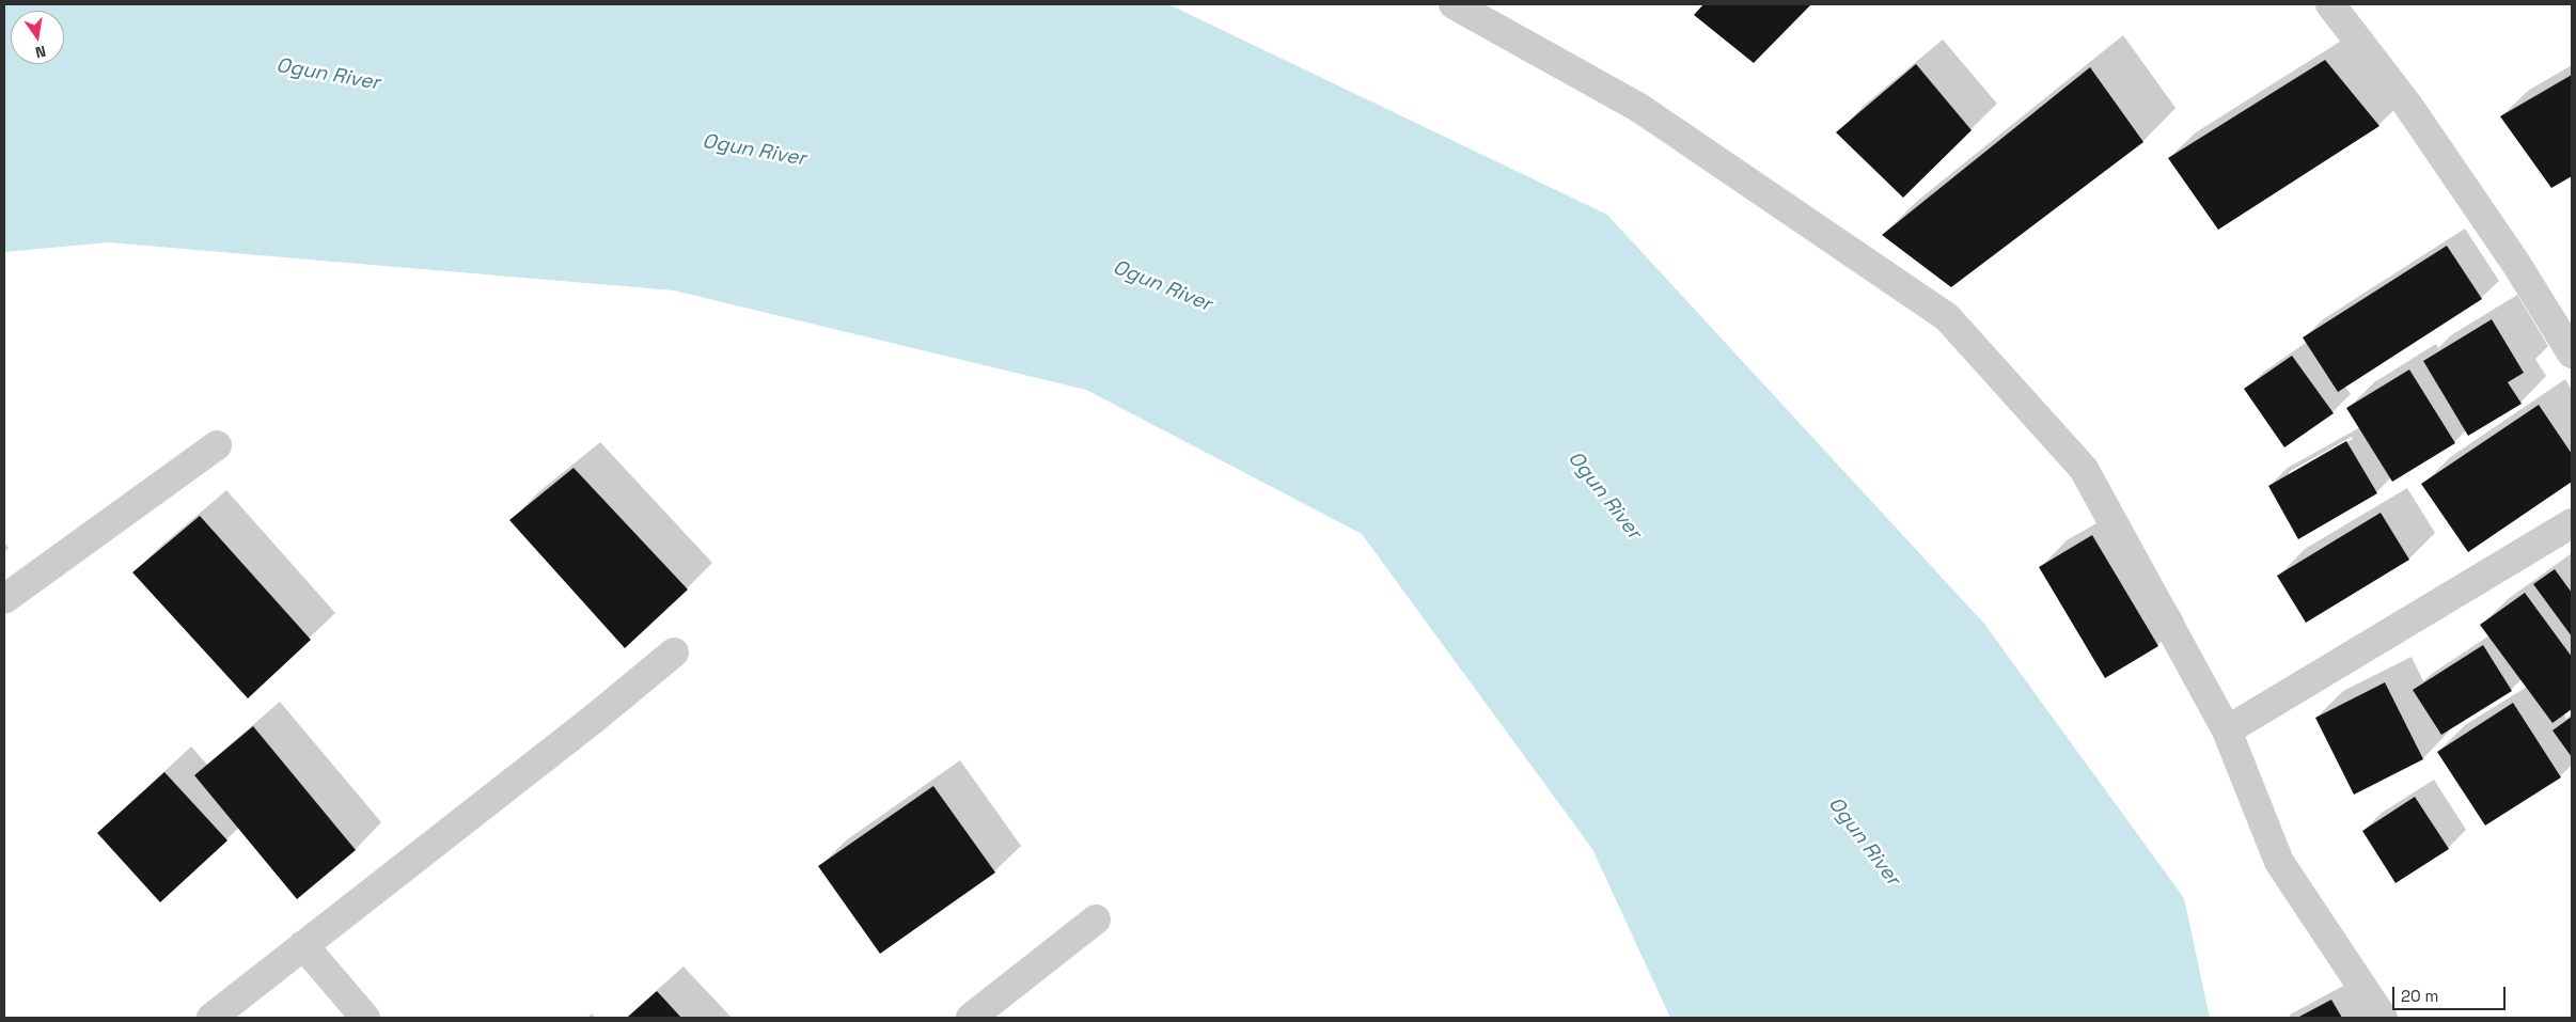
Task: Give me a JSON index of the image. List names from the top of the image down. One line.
{"water":["Ogun River"],"scale_bar":"20 m","north":"bottom"}
